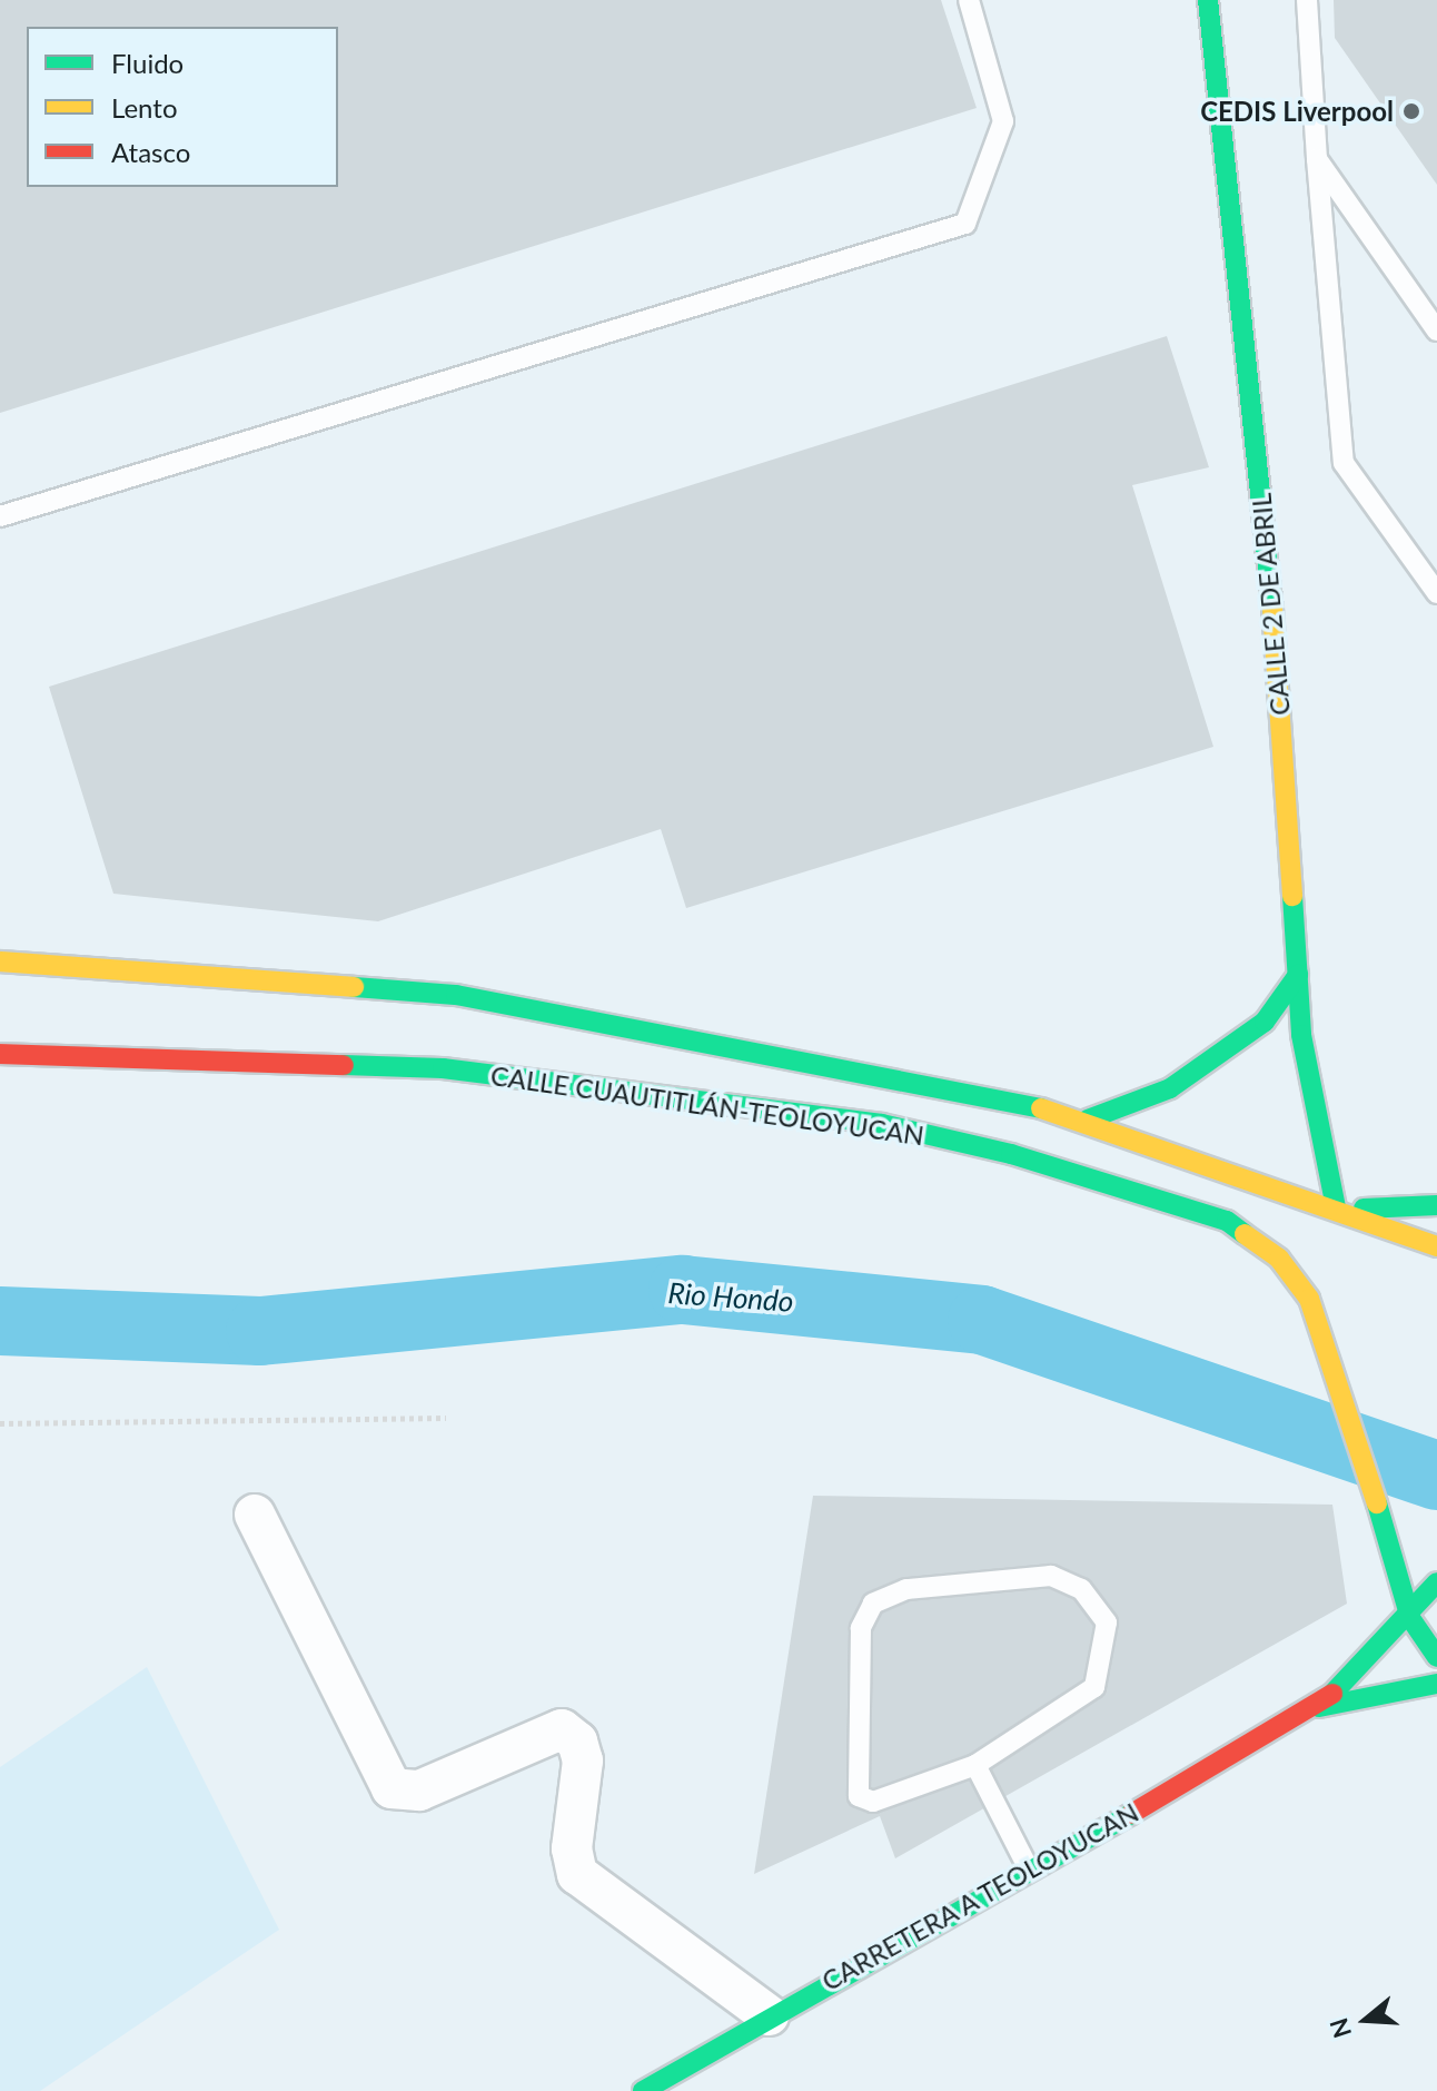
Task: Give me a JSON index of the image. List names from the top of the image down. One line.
{"streets":{"main road":["CALLE 2 DE ABRIL","CALLE CUAUTITLÁN-TEOLOYUCAN","CARRETERA A TEOLOYUCAN"]},"crossings":[["CALLE 2 DE ABRIL","CALLE CUAUTITLÁN-TEOLOYUCAN"]],"water":["Rio Hondo"],"places":["CEDIS Liverpool"],"legend":["Fluido","Lento","Atasco"],"north":"left"}
